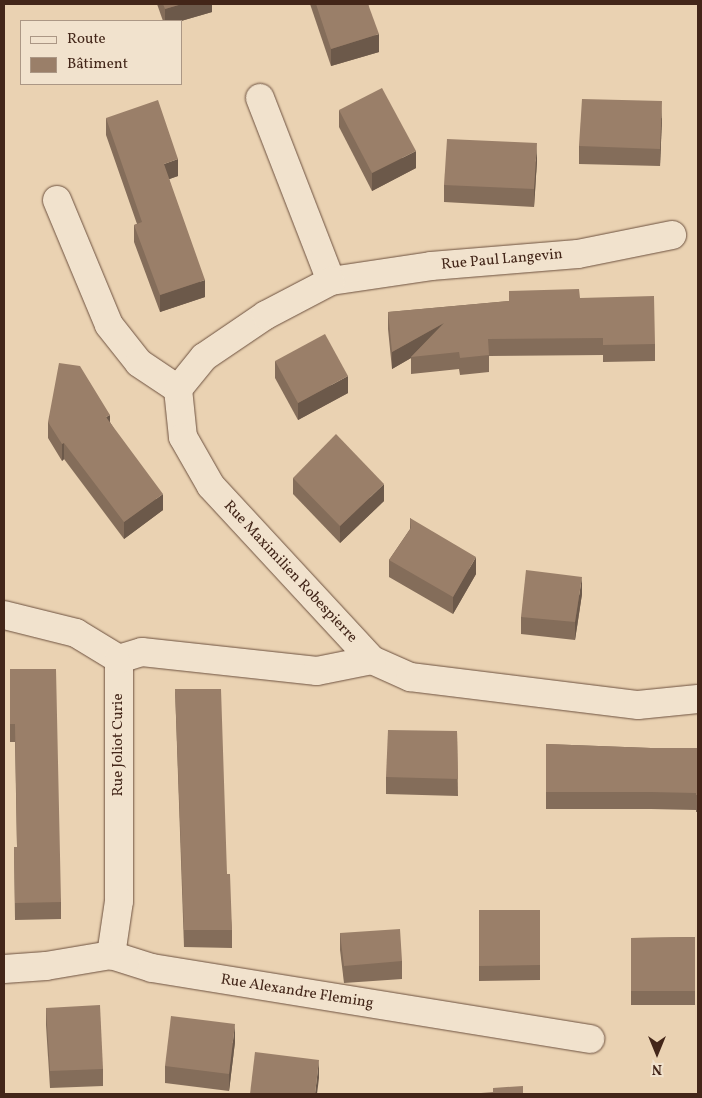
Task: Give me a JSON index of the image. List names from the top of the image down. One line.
{"streets":{"street":["Rue Paul Langevin","Rue Maximilien Robespierre","Rue Joliot Curie","Rue Alexandre Fleming"]},"crossings":[["Rue Paul Langevin","Rue Maximilien Robespierre"],["Rue Joliot Curie","Rue Alexandre Fleming"]],"legend":["Route","Bâtiment"],"north":"bottom"}
